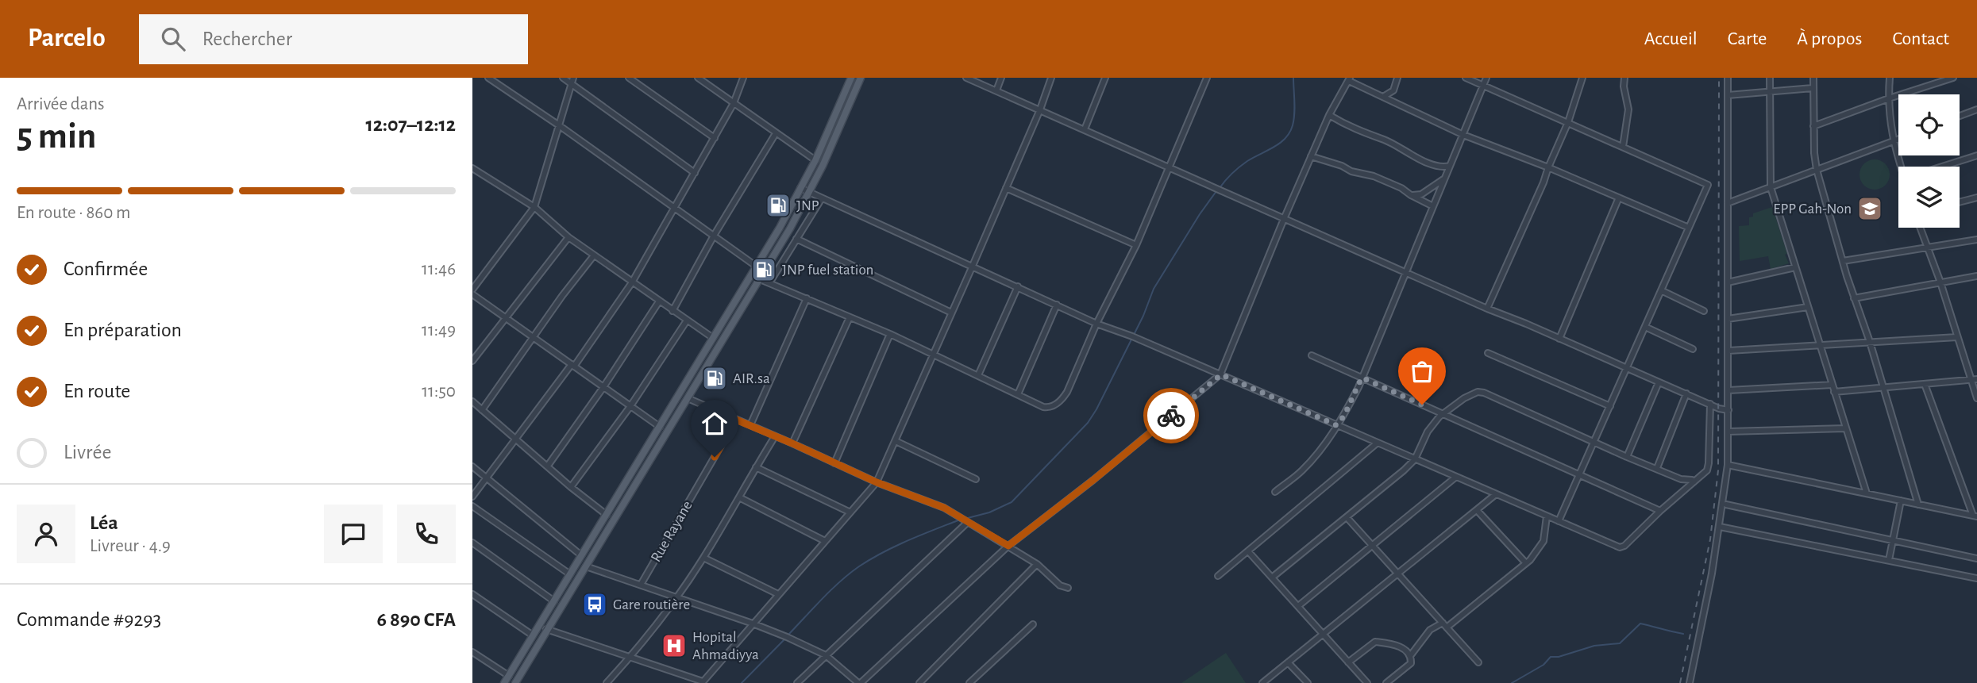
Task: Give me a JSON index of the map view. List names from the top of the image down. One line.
{"streets":{"street":["Rue Rayane"]},"places":{"fuel station":["JNP","JNP fuel station","AIR.sa"],"school or university":["EPP Gah-Non"],"bus stop":["Gare routière"],"hospital":["Hopital Ahmadiyya"]},"page":{"header":"Parcelo","search":"Rechercher","nav":["Accueil","Carte","À propos","Contact"],"heading":["5 min","Arrivée dans","12:07–12:12"],"panel":["Léa","Livreur · 4.9","Commande #9293","6 890 CFA"],"bar":"En route · 860 m","list":[["Confirmée","11:46"],["En préparation","11:49"],["En route","11:50"],"Livrée"]}}
